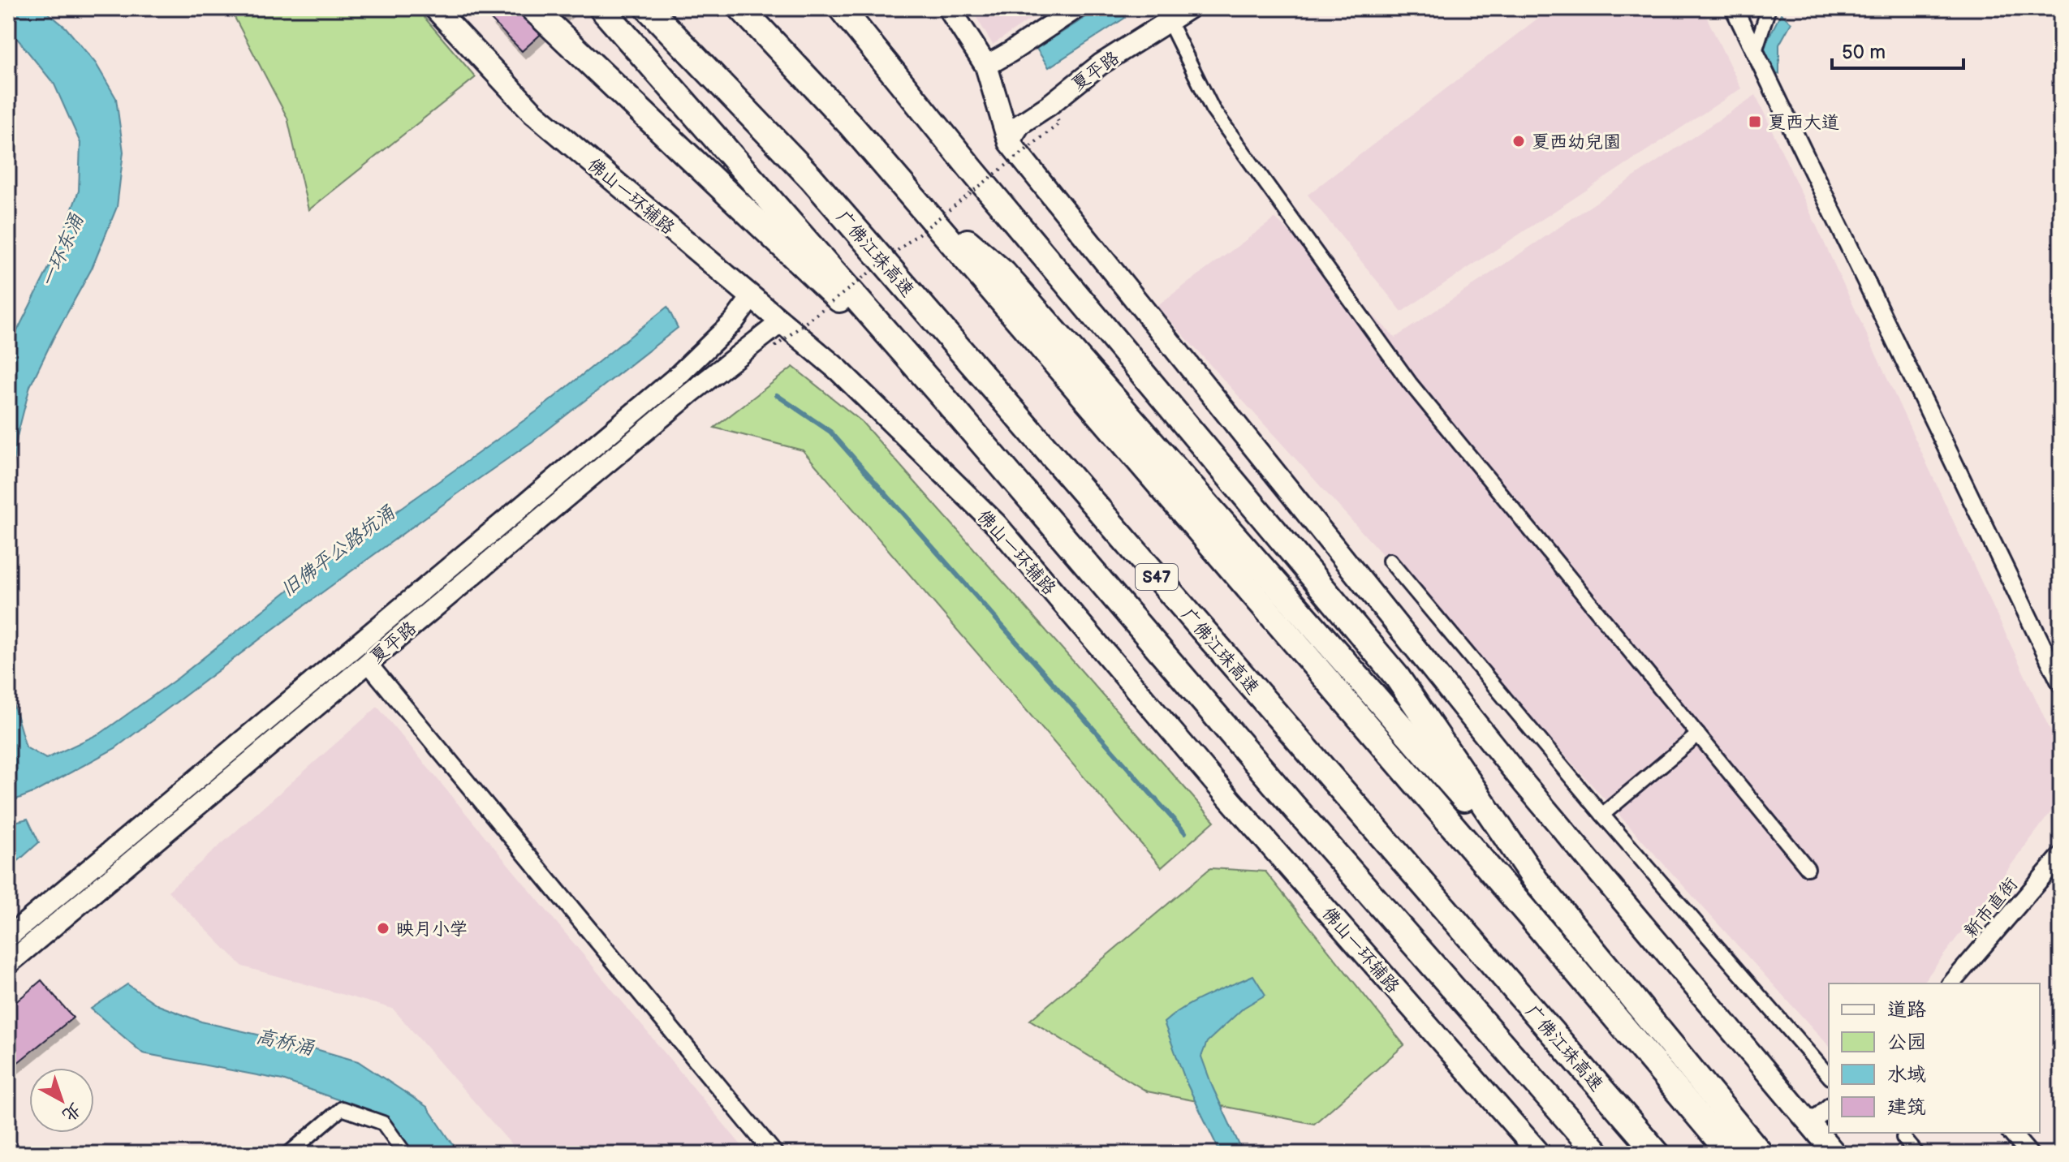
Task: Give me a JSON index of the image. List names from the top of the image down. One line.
{"streets":{"highway":["广佛江珠高速","S47"],"main road":["夏平路","佛山一环辅路"],"street":["新市直街"]},"crossings":[["夏平路","佛山一环辅路"]],"water":["一环东涌","旧佛平公路坑涌","高桥涌"],"places":{"transit":["夏西大道"],"other":["夏西幼兒園","映月小学"]},"legend":["道路","公园","水域","建筑"],"scale_bar":"50 m","north":"bottom right"}
